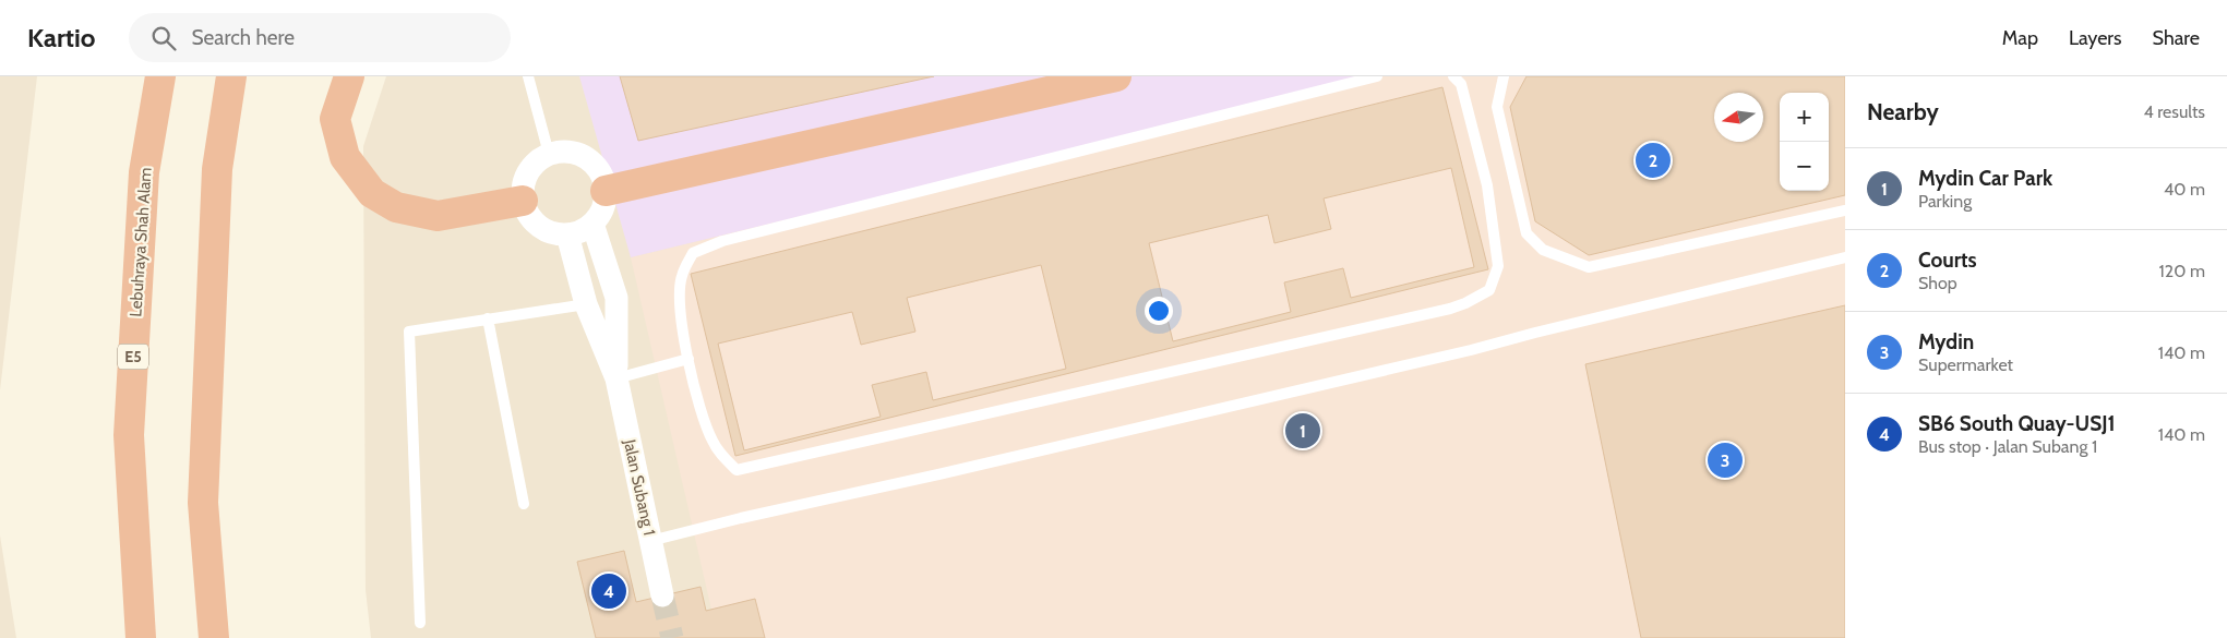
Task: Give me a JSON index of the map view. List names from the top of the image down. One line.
{"streets":{"highway":["Lebuhraya Shah Alam","E5"],"street":["Jalan Subang 1"]},"north":"left","page":{"header":"Kartio","search":"Search here","nav":["Map","Layers","Share"],"heading":["Nearby","4 results"],"map_buttons":["+","−"],"pins":["2","1","3","4"],"list":[{"mark":"1","name":"Mydin Car Park","note":"Parking","value":"40 m"},{"mark":"2","name":"Courts","note":"Shop","value":"120 m"},{"mark":"3","name":"Mydin","note":"Supermarket","value":"140 m"},{"mark":"4","name":"SB6 South Quay-USJ1","note":"Bus stop · Jalan Subang 1","value":"140 m"}]}}
